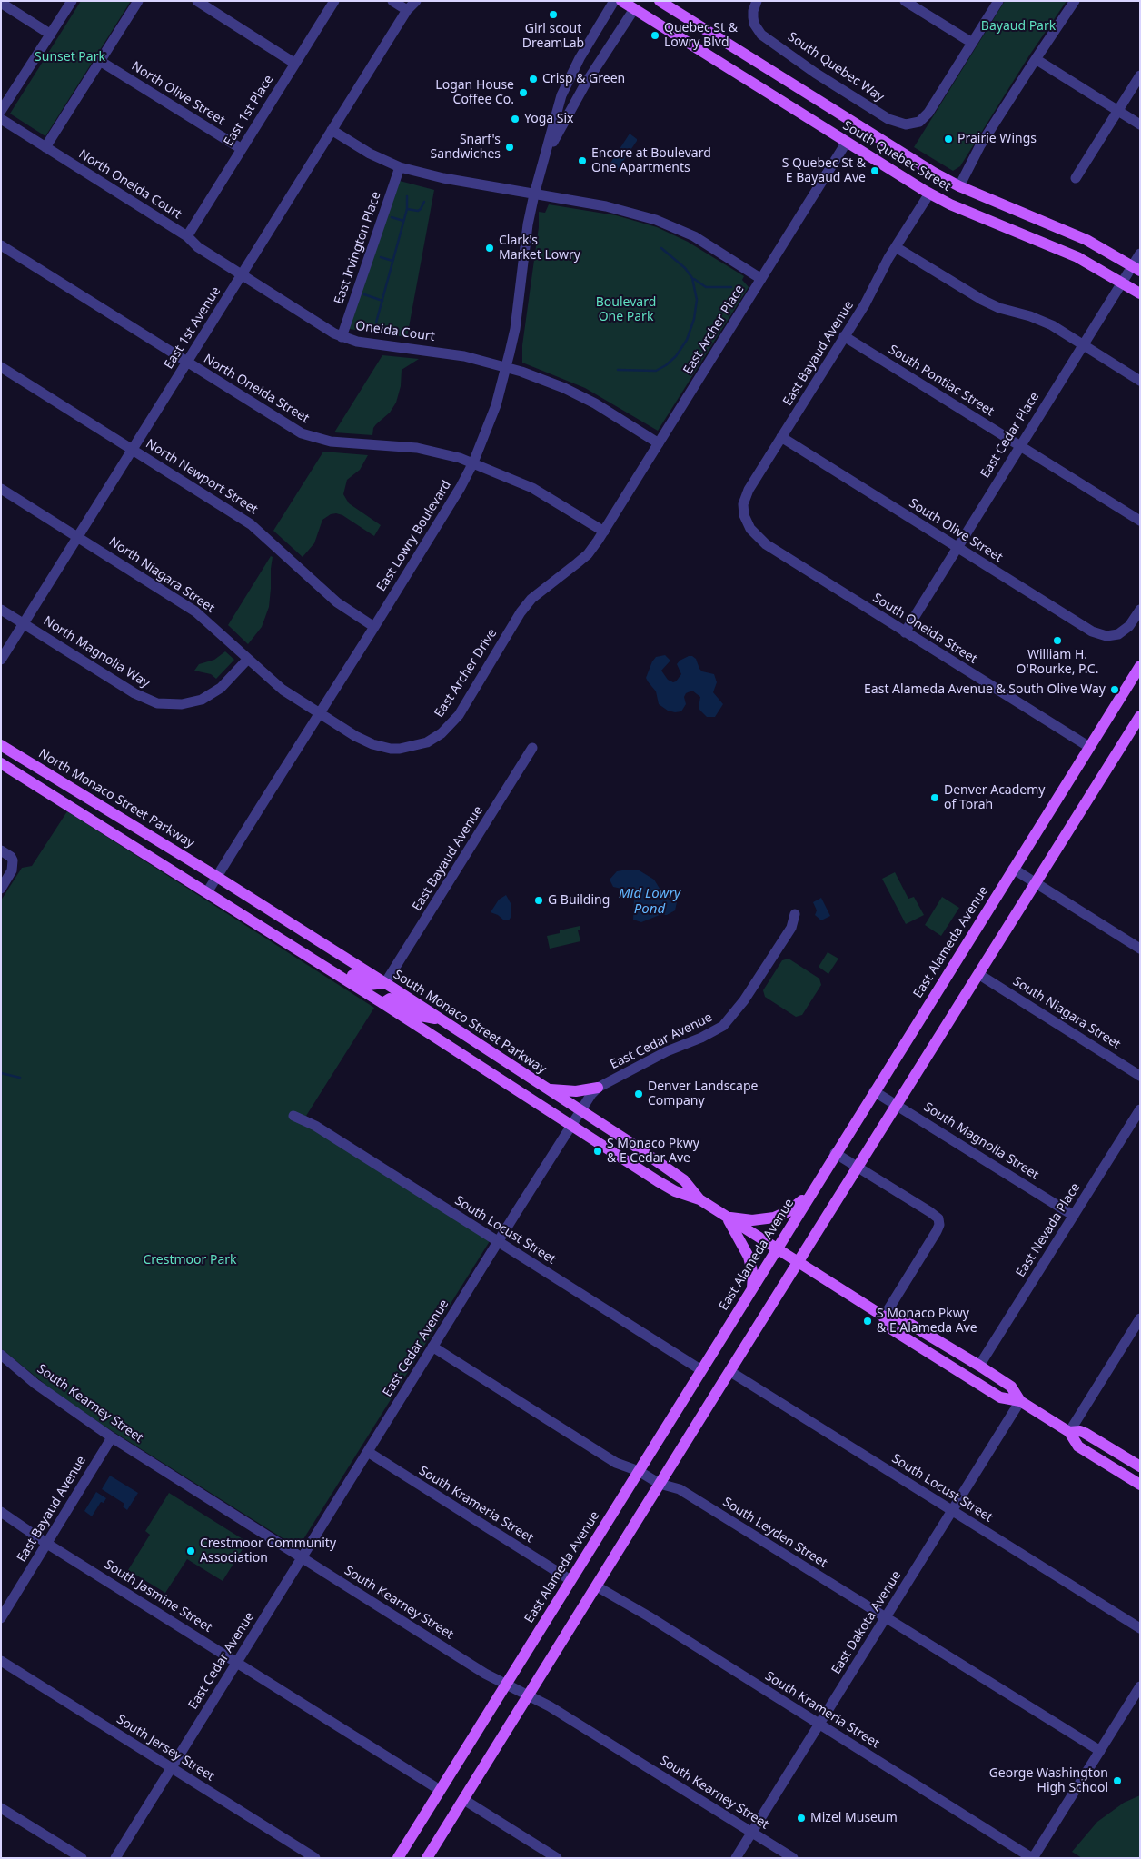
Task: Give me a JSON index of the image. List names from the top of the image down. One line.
{"streets":{"main road":["South Quebec Street","North Monaco Street Parkway","East Alameda Avenue","South Monaco Street Parkway"],"street":["South Quebec Way","North Olive Street","East 1st Place","North Oneida Court","East Irvington Place","East 1st Avenue","East Archer Place","Oneida Court","East Bayaud Avenue","South Pontiac Street","North Oneida Street","East Cedar Place","North Newport Street","South Olive Street","East Lowry Boulevard","North Niagara Street","South Oneida Street","North Magnolia Way","East Archer Drive","South Niagara Street","East Cedar Avenue","South Magnolia Street","South Locust Street","East Nevada Place","South Kearney Street","South Krameria Street","South Leyden Street","South Jasmine Street","East Dakota Avenue","South Jersey Street"]},"crossings":[["North Olive Street","East 1st Place"],["East 1st Place","North Oneida Court"],["South Quebec Street","East Archer Place"],["South Quebec Street","East Bayaud Avenue"],["South Quebec Street","East Cedar Place"],["South Quebec Street","East Lowry Boulevard"],["North Oneida Court","East 1st Avenue"],["North Oneida Court","Oneida Court"],["East Irvington Place","Oneida Court"],["East 1st Avenue","Oneida Court"],["East 1st Avenue","North Oneida Street"],["East 1st Avenue","North Newport Street"],["East 1st Avenue","North Niagara Street"],["East 1st Avenue","North Magnolia Way"],["East Archer Place","Oneida Court"],["East Archer Place","East Archer Drive"],["Oneida Court","East Lowry Boulevard"],["East Bayaud Avenue","South Pontiac Street"],["East Bayaud Avenue","South Olive Street"],["East Bayaud Avenue","South Oneida Street"],["East Bayaud Avenue","South Monaco Street Parkway"],["East Bayaud Avenue","South Kearney Street"],["East Bayaud Avenue","South Jasmine Street"],["South Pontiac Street","East Cedar Place"],["North Oneida Street","East Lowry Boulevard"],["East Cedar Place","South Olive Street"],["East Cedar Place","South Oneida Street"],["North Newport Street","East Lowry Boulevard"],["East Lowry Boulevard","North Niagara Street"],["East Lowry Boulevard","East Archer Drive"],["East Lowry Boulevard","North Monaco Street Parkway"],["East Lowry Boulevard","South Monaco Street Parkway"],["North Niagara Street","North Magnolia Way"],["North Niagara Street","East Archer Drive"],["South Oneida Street","East Alameda Avenue"],["North Monaco Street Parkway","South Monaco Street Parkway"],["East Alameda Avenue","South Monaco Street Parkway"],["East Alameda Avenue","South Magnolia Street"],["East Alameda Avenue","South Locust Street"],["East Alameda Avenue","South Kearney Street"],["East Alameda Avenue","South Krameria Street"],["East Alameda Avenue","South Leyden Street"],["East Alameda Avenue","South Jasmine Street"],["South Monaco Street Parkway","East Cedar Avenue"],["East Cedar Avenue","South Locust Street"],["East Cedar Avenue","South Kearney Street"],["East Cedar Avenue","South Krameria Street"],["East Cedar Avenue","South Leyden Street"],["East Cedar Avenue","South Jasmine Street"],["East Cedar Avenue","South Jersey Street"],["South Magnolia Street","East Nevada Place"],["South Locust Street","East Dakota Avenue"],["South Kearney Street","East Dakota Avenue"],["South Krameria Street","East Dakota Avenue"],["South Leyden Street","East Dakota Avenue"]],"water":["Mid Lowry Pond"],"parks":["Bayaud Park","Sunset Park","Boulevard One Park","Crestmoor Park"],"places":["Girl scout DreamLab","Quebec St & Lowry Blvd","Crisp & Green","Logan House Coffee Co.","Yoga Six","Prairie Wings","Snarf's Sandwiches","Encore at Boulevard One Apartments","S Quebec St & E Bayaud Ave","Clark's Market Lowry","William H. O'Rourke, P.C.","East Alameda Avenue & South Olive Way","Denver Academy of Torah","G Building","Denver Landscape Company","S Monaco Pkwy & E Cedar Ave","S Monaco Pkwy & E Alameda Ave","Crestmoor Community Association","George Washington High School","Mizel Museum"]}
